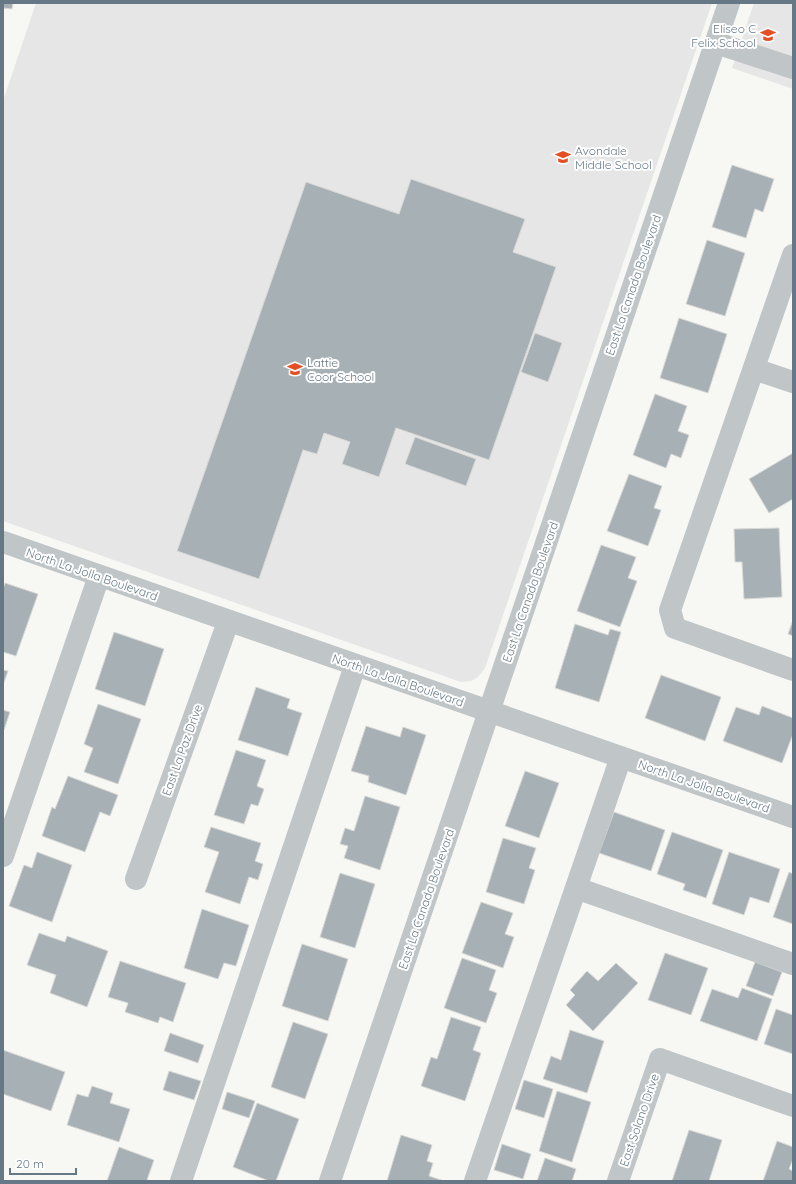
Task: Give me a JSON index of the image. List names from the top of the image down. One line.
{"streets":{"street":["East La Canada Boulevard","North La Jolla Boulevard","East La Paz Drive","East Solano Drive"]},"crossings":[["East La Canada Boulevard","North La Jolla Boulevard"],["North La Jolla Boulevard","East La Paz Drive"]],"places":{"school or university":["Eliseo C Felix School","Avondale Middle School","Lattie Coor School"]},"scale_bar":"20 m"}
